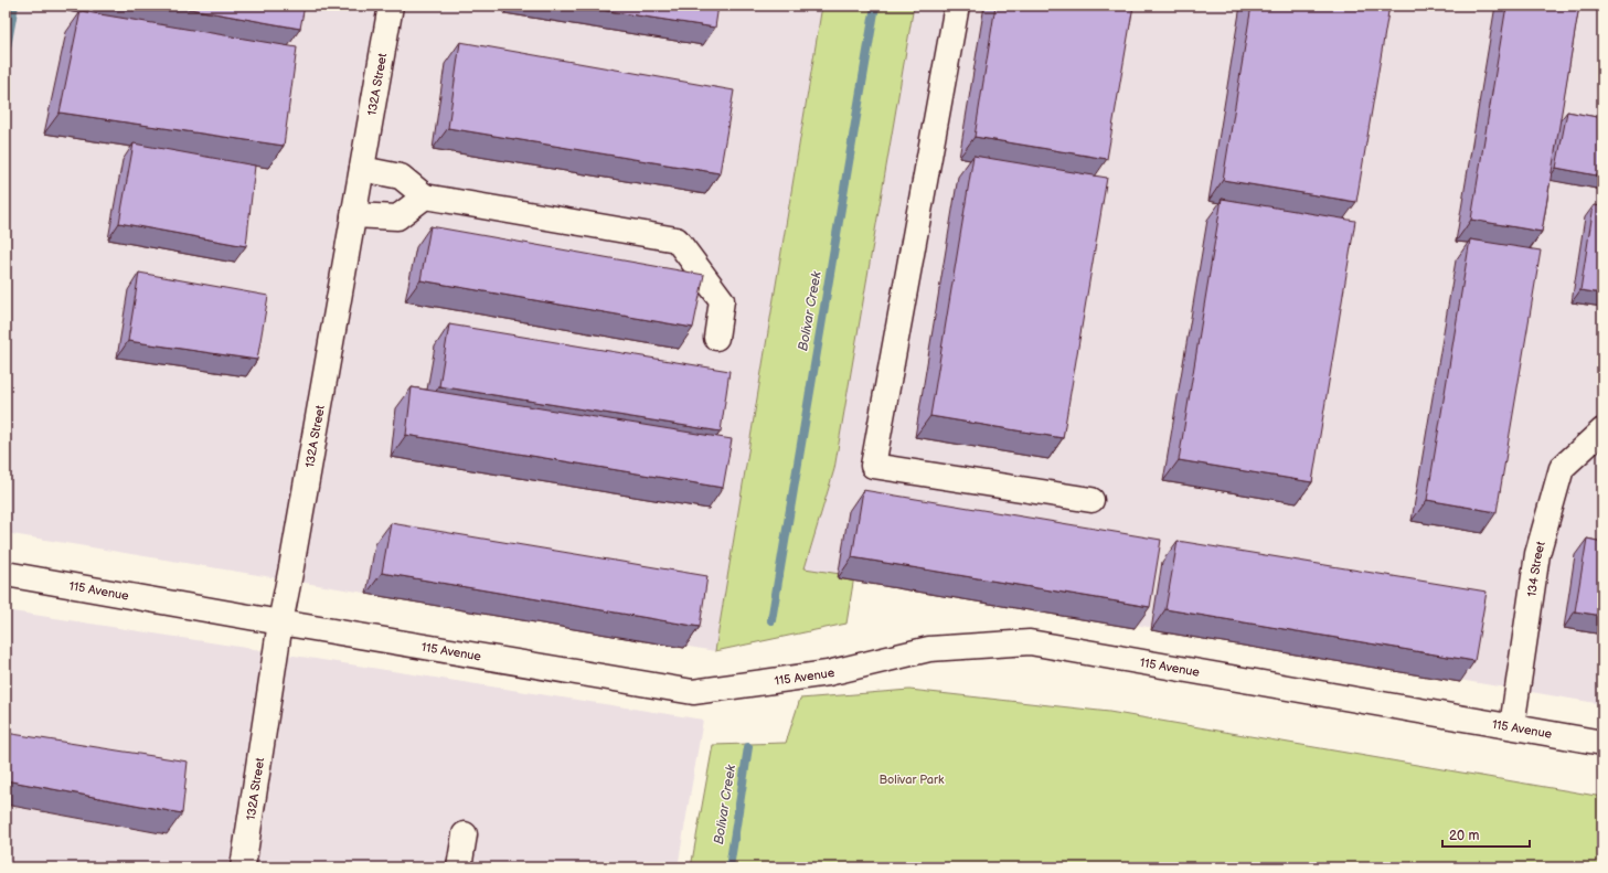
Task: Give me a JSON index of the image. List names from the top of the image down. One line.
{"streets":{"street":["132A Street","134 Street","115 Avenue"]},"crossings":[["132A Street","115 Avenue"],["134 Street","115 Avenue"]],"water":["Bolivar Creek"],"parks":["Bolivar Park"],"scale_bar":"20 m"}
